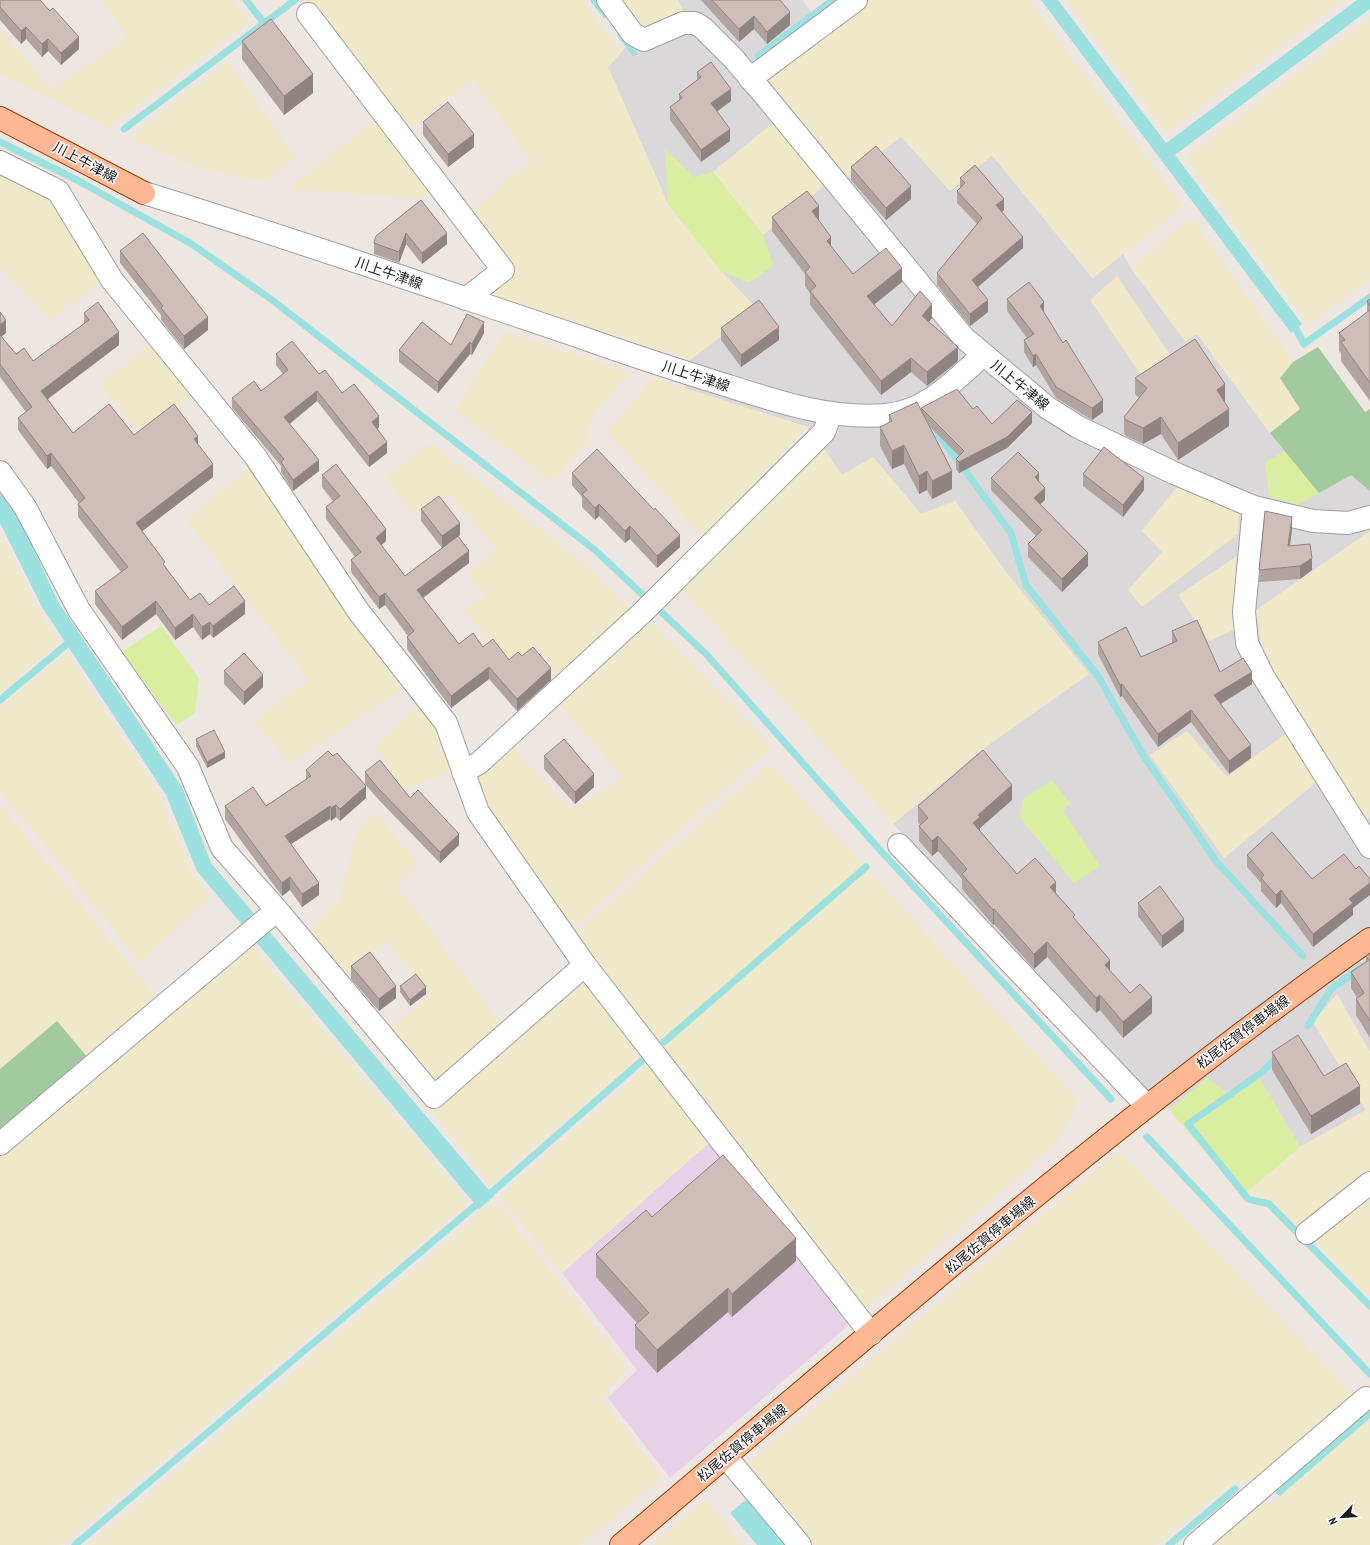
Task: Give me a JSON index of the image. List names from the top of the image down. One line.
{"streets":{"main road":["川上牛津線","松尾佐賀停車場線"]},"north":"bottom left"}
